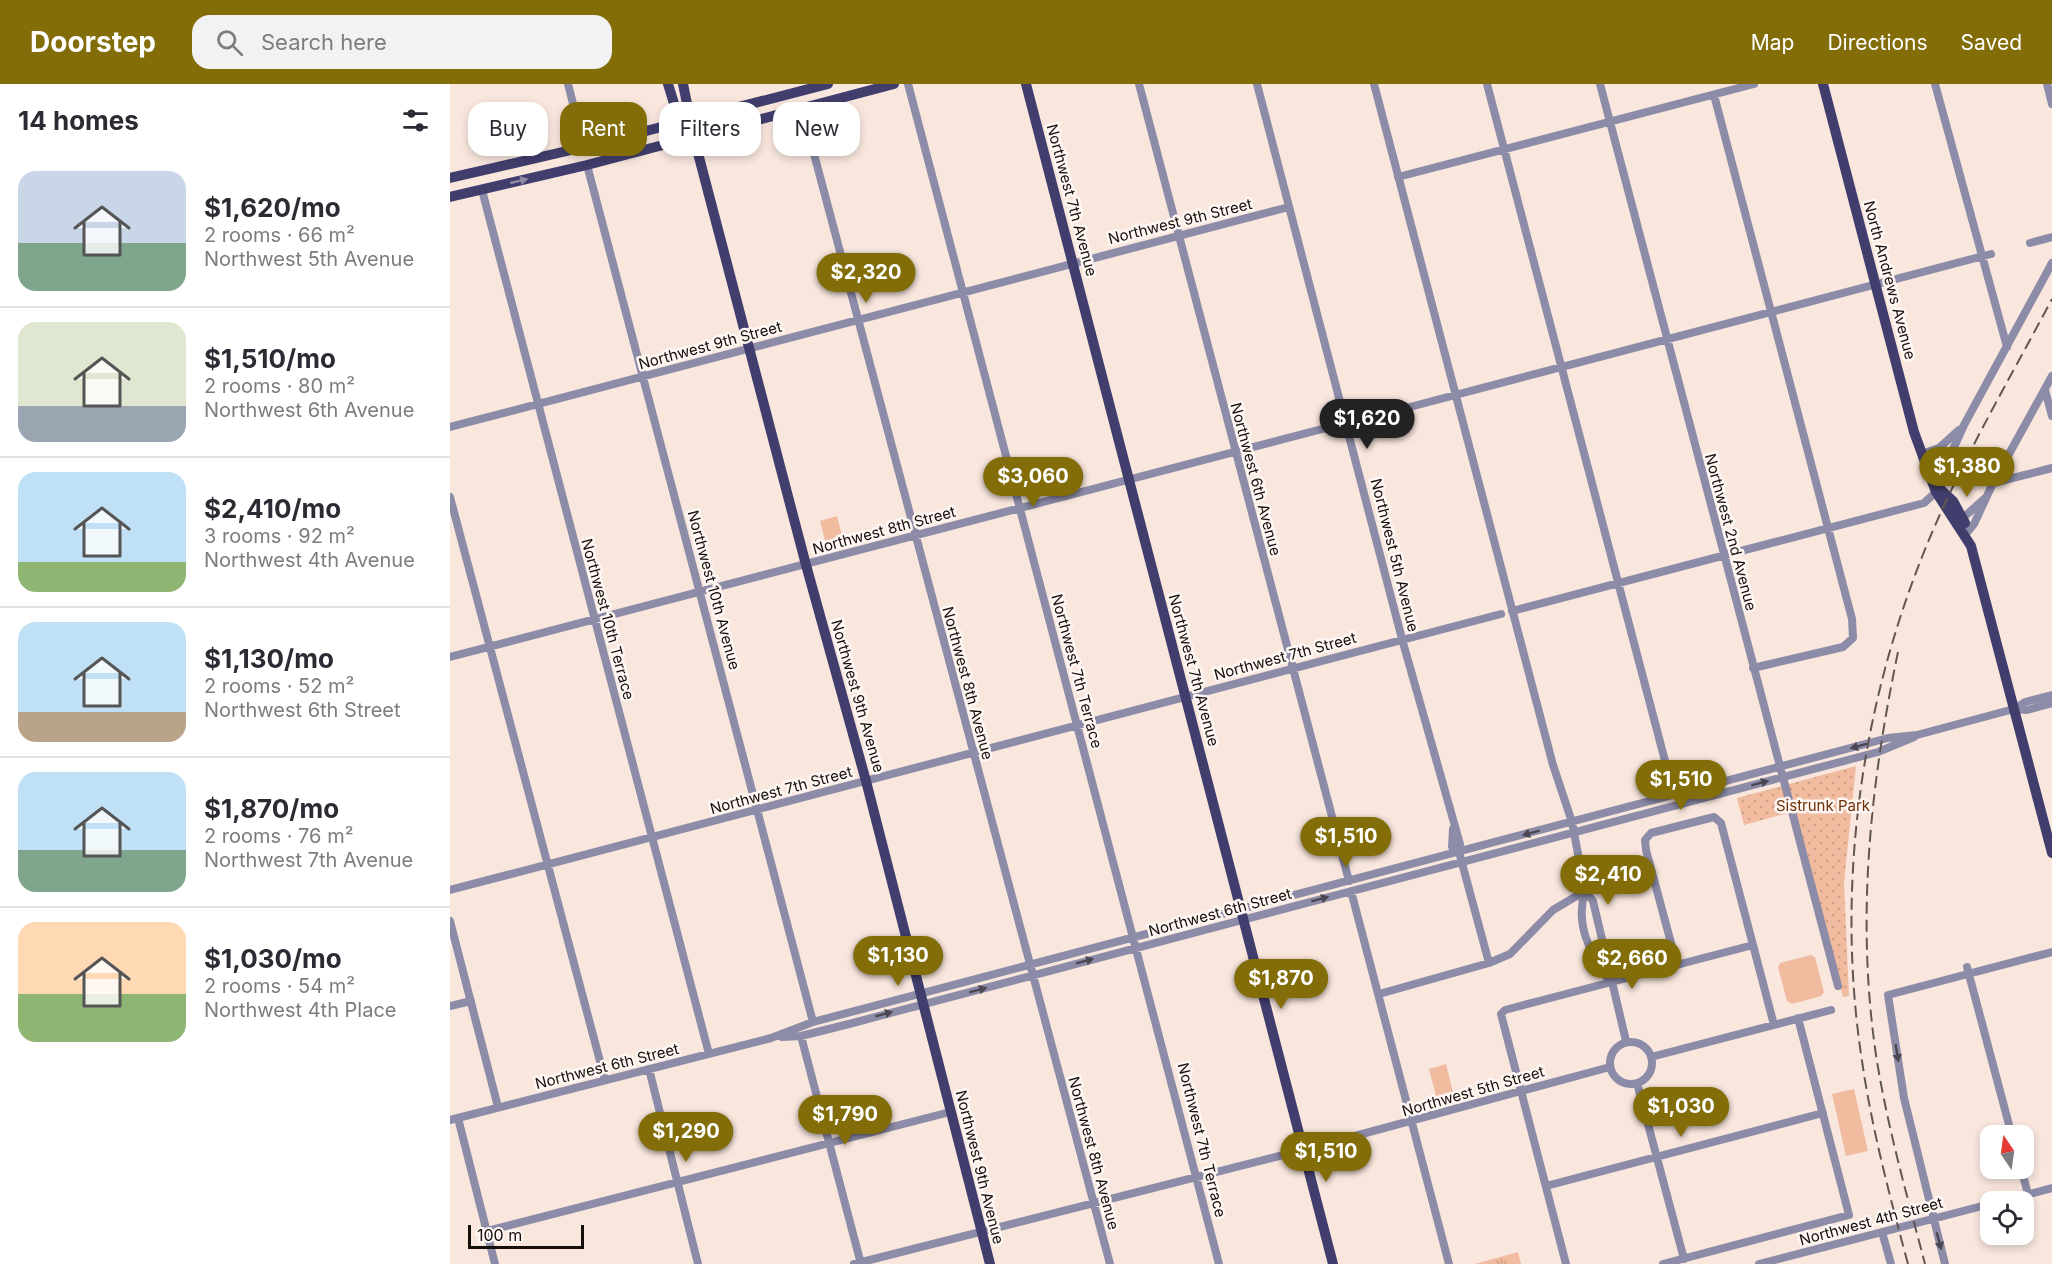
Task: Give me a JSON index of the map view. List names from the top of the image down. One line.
{"streets":{"main road":["Northwest 7th Avenue","North Andrews Avenue","Northwest 9th Avenue"],"street":["Northwest 9th Street","Northwest 6th Avenue","Northwest 8th Street","Northwest 2nd Avenue","Northwest 5th Avenue","Northwest 10th Avenue","Northwest 10th Terrace","Northwest 7th Street","Northwest 7th Terrace","Northwest 8th Avenue","Northwest 6th Street","Northwest 5th Street","Northwest 4th Street"]},"crossings":[["Northwest 7th Avenue","Northwest 9th Street"],["Northwest 7th Avenue","Northwest 8th Street"],["Northwest 7th Avenue","Northwest 7th Street"],["Northwest 7th Avenue","Northwest 6th Street"],["Northwest 7th Avenue","Northwest 5th Street"],["Northwest 9th Street","Northwest 6th Avenue"],["Northwest 9th Street","Northwest 5th Avenue"],["Northwest 9th Street","Northwest 10th Avenue"],["Northwest 9th Street","Northwest 10th Terrace"],["Northwest 9th Street","Northwest 7th Terrace"],["Northwest 9th Street","Northwest 8th Avenue"],["Northwest 9th Street","Northwest 9th Avenue"],["North Andrews Avenue","Northwest 6th Street"],["Northwest 6th Avenue","Northwest 8th Street"],["Northwest 6th Avenue","Northwest 7th Street"],["Northwest 6th Avenue","Northwest 6th Street"],["Northwest 8th Street","Northwest 5th Avenue"],["Northwest 8th Street","Northwest 10th Avenue"],["Northwest 8th Street","Northwest 10th Terrace"],["Northwest 8th Street","Northwest 7th Terrace"],["Northwest 8th Street","Northwest 8th Avenue"],["Northwest 8th Street","Northwest 9th Avenue"],["Northwest 2nd Avenue","Northwest 6th Street"],["Northwest 5th Avenue","Northwest 7th Street"],["Northwest 5th Avenue","Northwest 6th Street"],["Northwest 10th Avenue","Northwest 7th Street"],["Northwest 10th Avenue","Northwest 6th Street"],["Northwest 10th Terrace","Northwest 7th Street"],["Northwest 10th Terrace","Northwest 6th Street"],["Northwest 7th Street","Northwest 7th Terrace"],["Northwest 7th Street","Northwest 8th Avenue"],["Northwest 7th Street","Northwest 9th Avenue"],["Northwest 7th Terrace","Northwest 6th Street"],["Northwest 7th Terrace","Northwest 5th Street"],["Northwest 8th Avenue","Northwest 6th Street"],["Northwest 8th Avenue","Northwest 5th Street"],["Northwest 9th Avenue","Northwest 6th Street"],["Northwest 9th Avenue","Northwest 5th Street"]],"parks":["Sistrunk Park"],"scale_bar":"100 m","north":"top","page":{"header":"Doorstep","search":"Search here","nav":["Map","Directions","Saved"],"heading":"14 homes","chip":["Buy","Rent","Filters","New"],"list":[{"name":"$1,620/mo","note":"2 rooms · 66 m² · Northwest 5th Avenue"},{"name":"$1,510/mo","note":"2 rooms · 80 m² · Northwest 6th Avenue"},{"name":"$2,410/mo","note":"3 rooms · 92 m² · Northwest 4th Avenue"},{"name":"$1,130/mo","note":"2 rooms · 52 m² · Northwest 6th Street"},{"name":"$1,870/mo","note":"2 rooms · 76 m² · Northwest 7th Avenue"},{"name":"$1,030/mo","note":"2 rooms · 54 m² · Northwest 4th Place"}],"price":["$2,320","$1,620","$1,380","$3,060","$1,510","$1,510","$2,410","$1,130","$2,660","$1,870","$1,030","$1,790","$1,290","$1,510"],"scale":"100 m"}}
